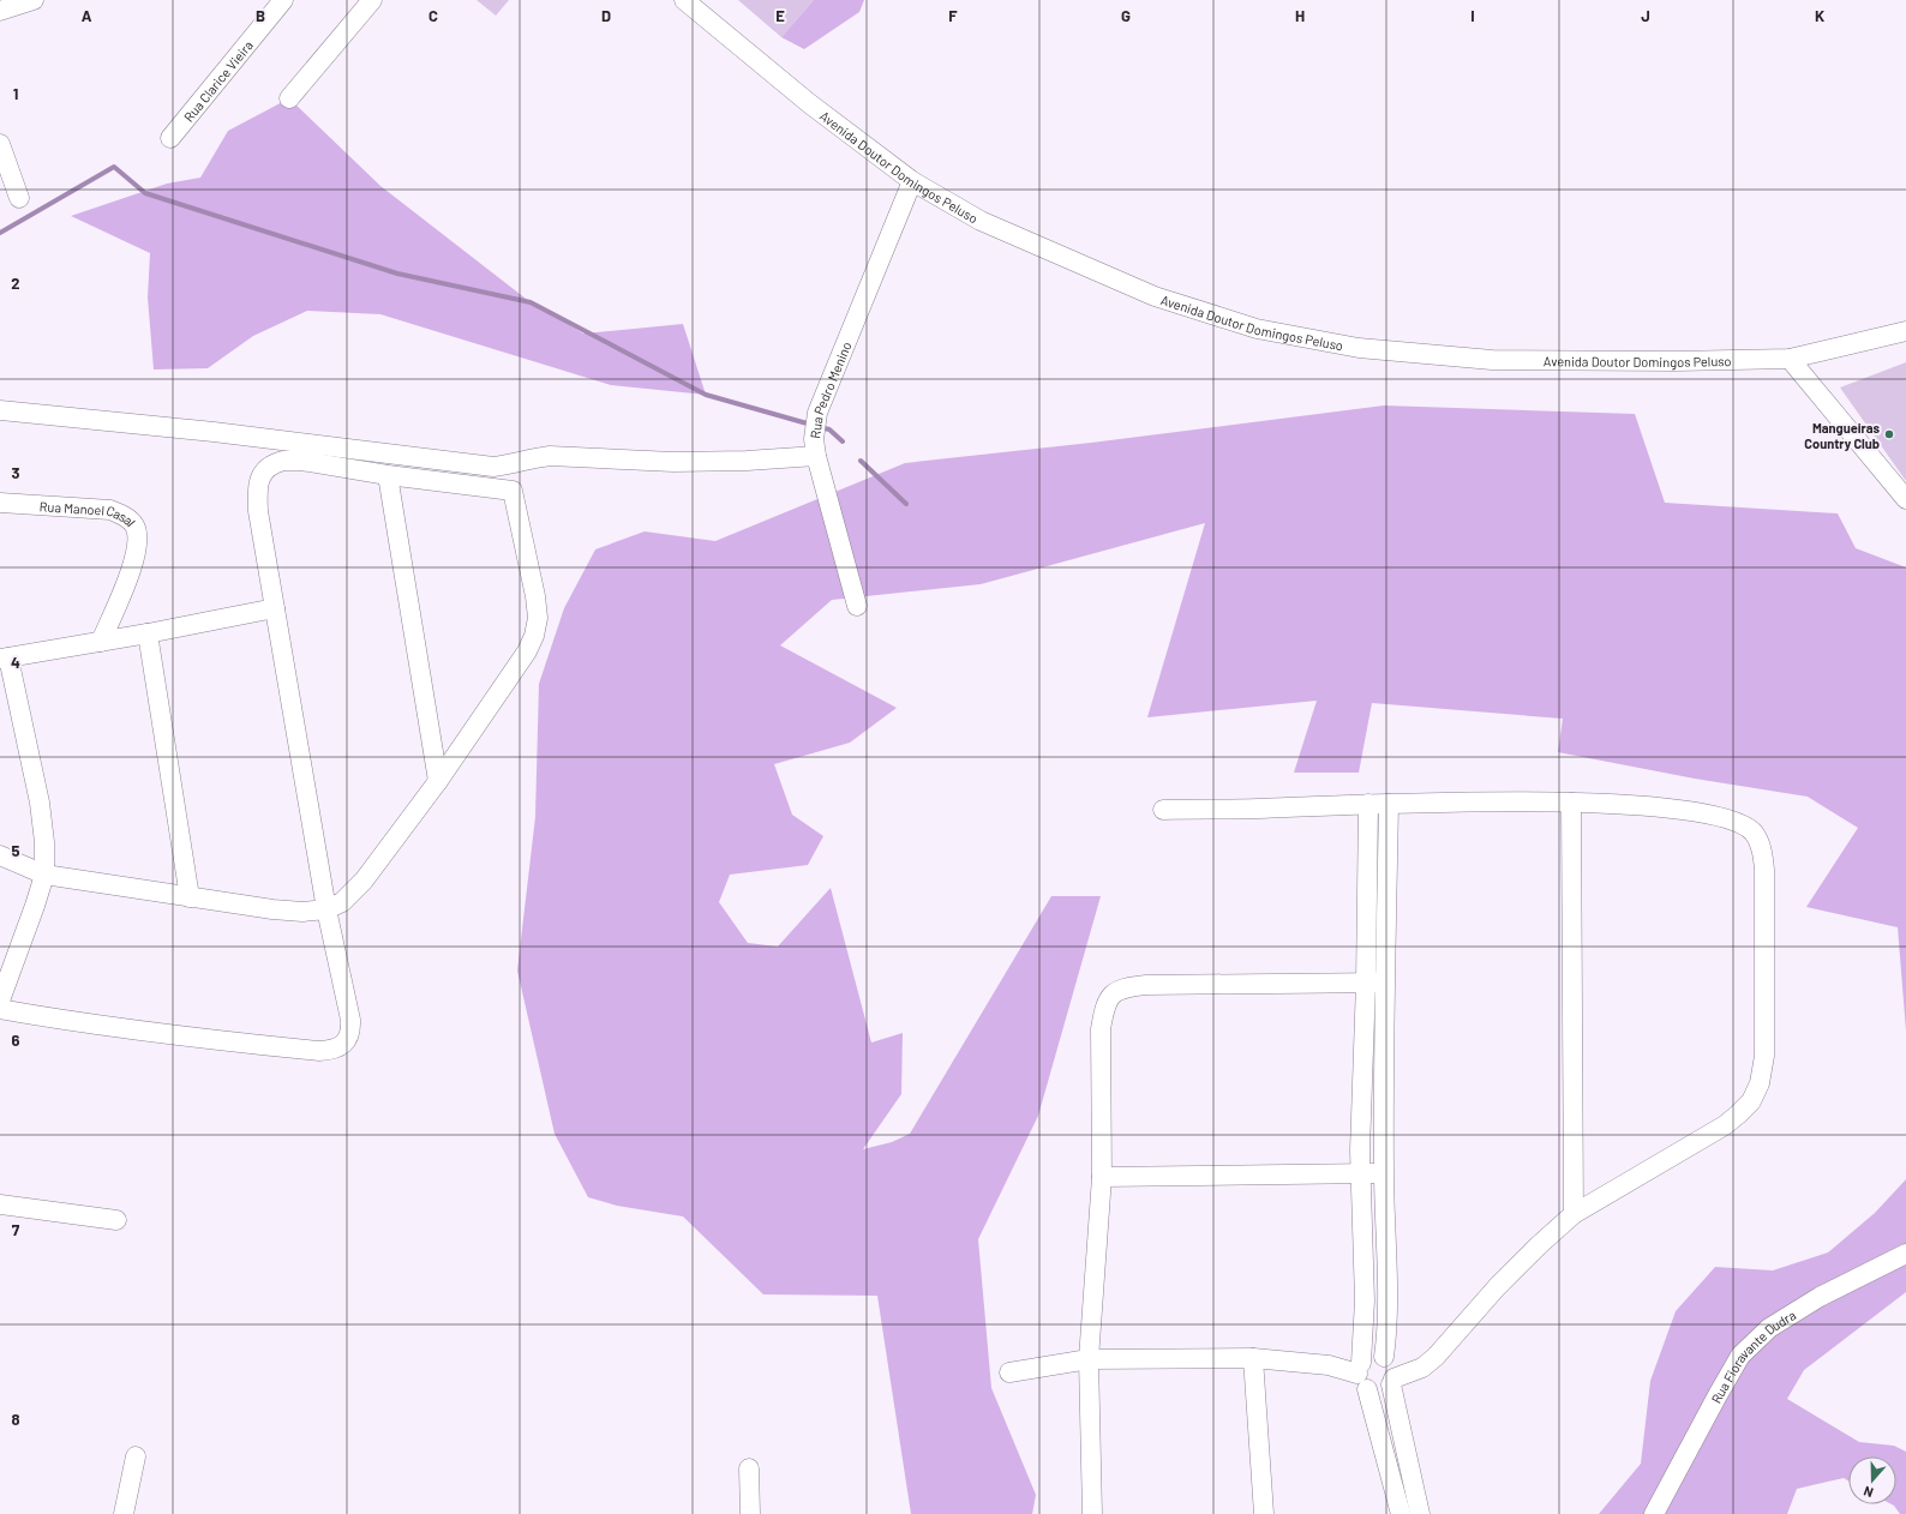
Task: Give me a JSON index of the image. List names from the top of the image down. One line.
{"streets":{"street":["Rua Clarice Vieira","Avenida Doutor Domingos Peluso","Rua Pedro Menino","Rua Manoel Casal","Rua Fioravante Dudra"]},"crossings":[["Avenida Doutor Domingos Peluso","Rua Pedro Menino"]],"places":["Mangueiras Country Club"],"north":"bottom","grid":{"columns":["A","B","C","D","E","F","G","H","I","J","K"],"rows":["1","2","3","4","5","6","7","8"]}}
